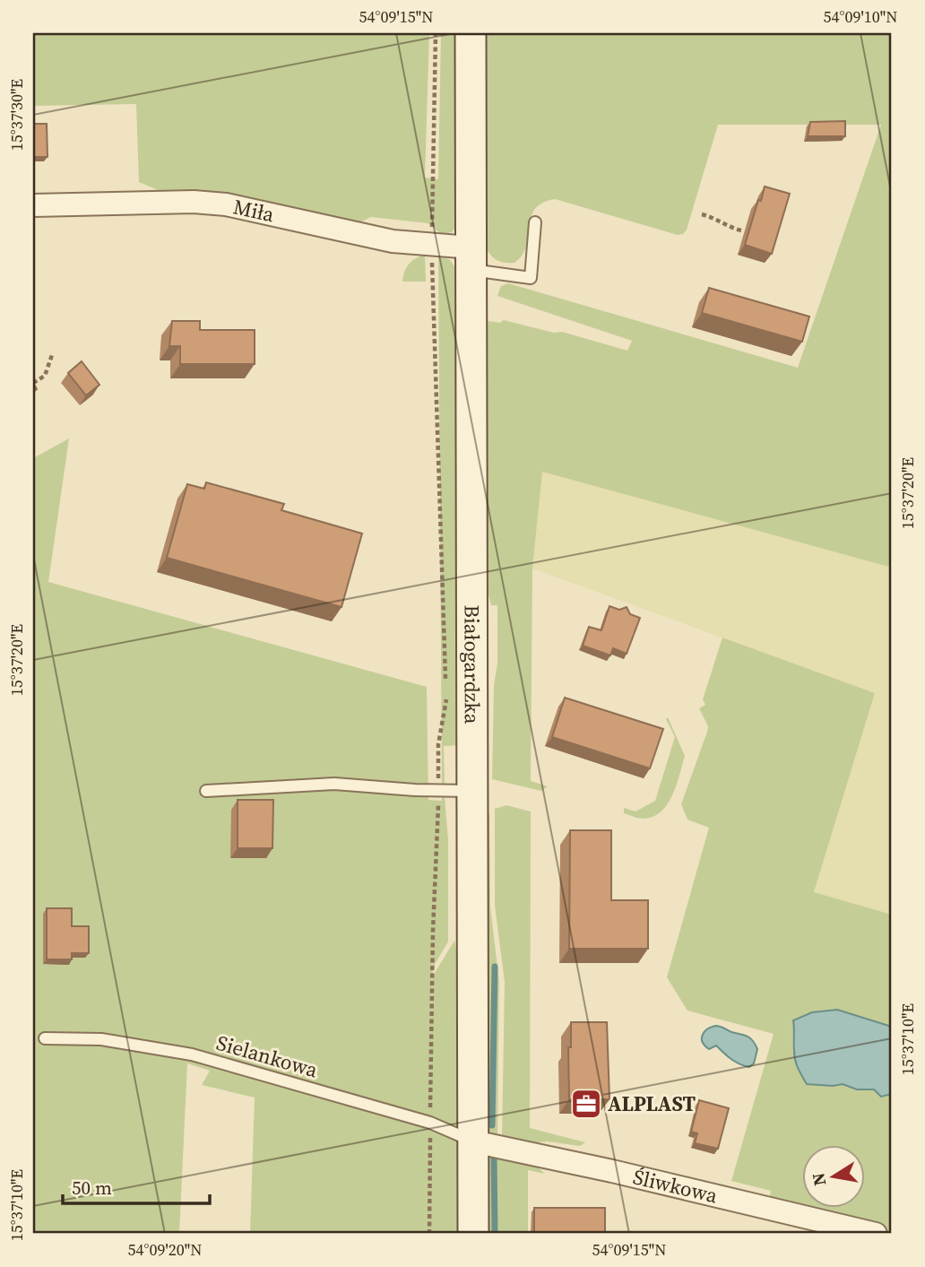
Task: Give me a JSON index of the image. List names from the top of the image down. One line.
{"streets":{"main road":["Białogardzka"],"street":["Miła","Śliwkowa"],"lane":["Sielankowa"]},"crossings":[["Miła","Białogardzka"],["Białogardzka","Sielankowa"],["Białogardzka","Śliwkowa"],["Sielankowa","Śliwkowa"]],"places":{"office":["ALPLAST"]},"scale_bar":"50 m","north":"left","coordinates":["54°09'15\"N","54°09'10\"N","15°37'30\"E","15°37'20\"E","15°37'10\"E","54°09'20\"N"]}
